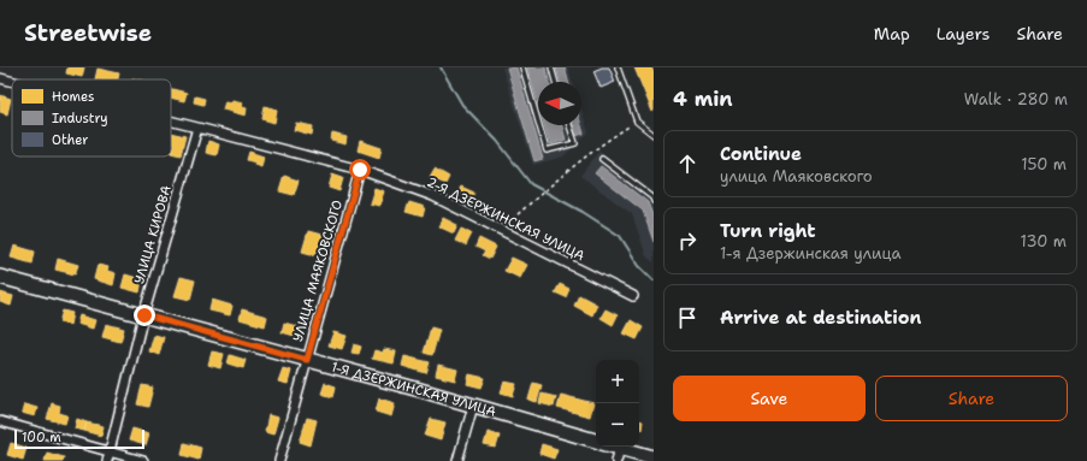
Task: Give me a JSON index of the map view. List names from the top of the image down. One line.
{"streets":{"street":["2-Я ДЗЕРЖИНСКАЯ УЛИЦА","УЛИЦА КИРОВА","УЛИЦА МАЯКОВСКОГО","1-Я ДЗЕРЖИНСКАЯ УЛИЦА"]},"crossings":[["2-Я ДЗЕРЖИНСКАЯ УЛИЦА","УЛИЦА КИРОВА"],["2-Я ДЗЕРЖИНСКАЯ УЛИЦА","УЛИЦА МАЯКОВСКОГО"],["УЛИЦА КИРОВА","1-Я ДЗЕРЖИНСКАЯ УЛИЦА"],["УЛИЦА МАЯКОВСКОГО","1-Я ДЗЕРЖИНСКАЯ УЛИЦА"]],"legend":["Homes","Industry","Other"],"scale_bar":"100 m","north":"left","page":{"header":"Streetwise","nav":["Map","Layers","Share"],"heading":["4 min","Walk · 280 m"],"list":[["Continue","улица Маяковского","150 m"],["Turn right","1-я Дзержинская улица","130 m"],"Arrive at destination"],"map_buttons":["+","−"],"buttons":["Save","Share"],"scale":"100 m"}}
